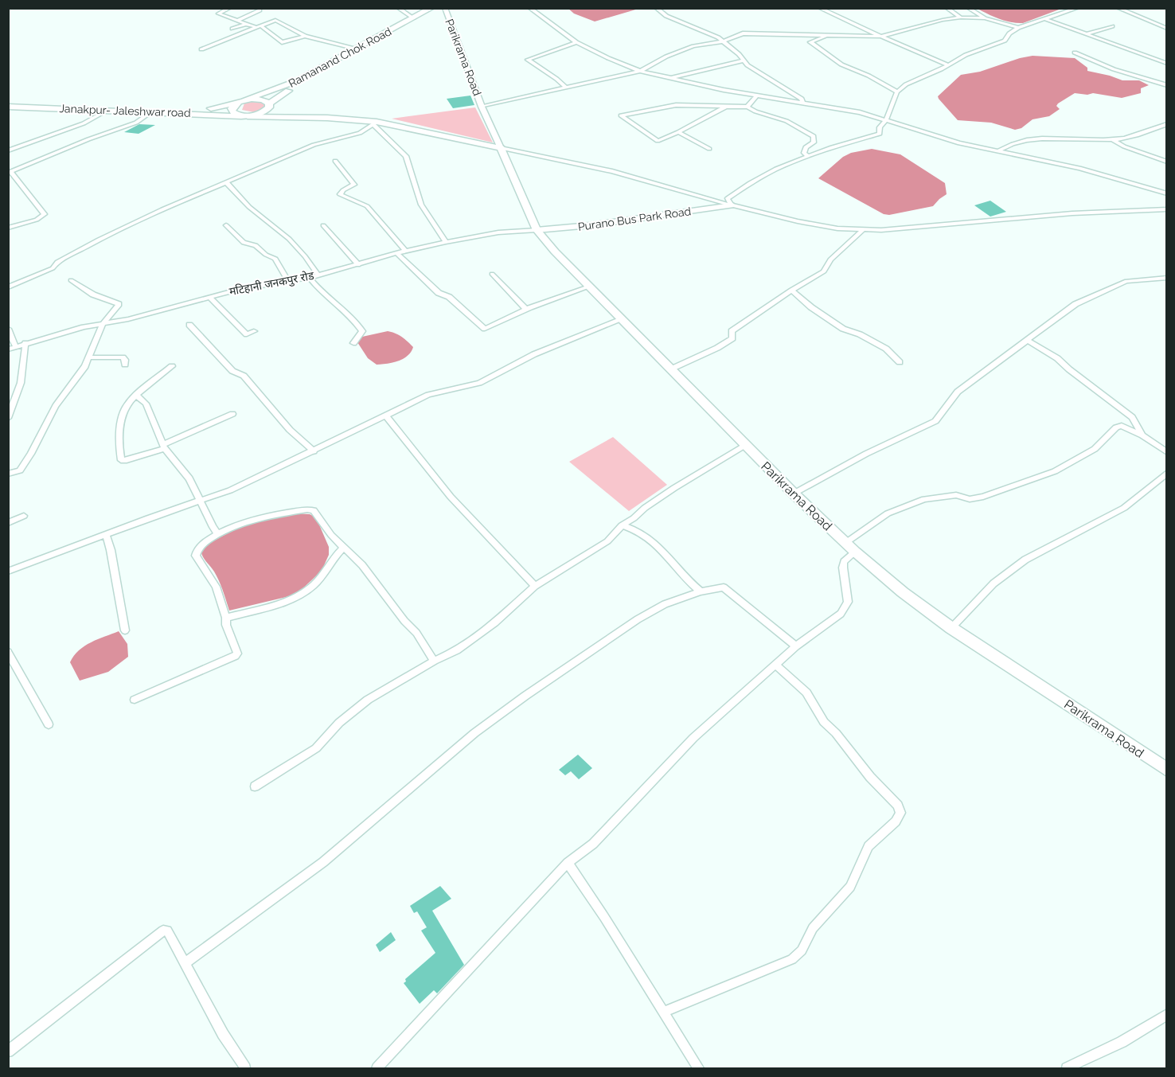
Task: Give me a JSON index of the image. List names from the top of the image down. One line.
{"streets":{"main road":["Ramanand Chok Road","Parikrama Road","Janakpur- Jaleshwar road"],"street":["Purano Bus Park Road","मटिहानी जनकपुर रोड"]},"crossings":[["Ramanand Chok Road","Parikrama Road"],["Ramanand Chok Road","Janakpur- Jaleshwar road"],["Parikrama Road","Janakpur- Jaleshwar road"],["Parikrama Road","Purano Bus Park Road"],["Parikrama Road","मटिहानी जनकपुर रोड"],["Purano Bus Park Road","मटिहानी जनकपुर रोड"]]}
